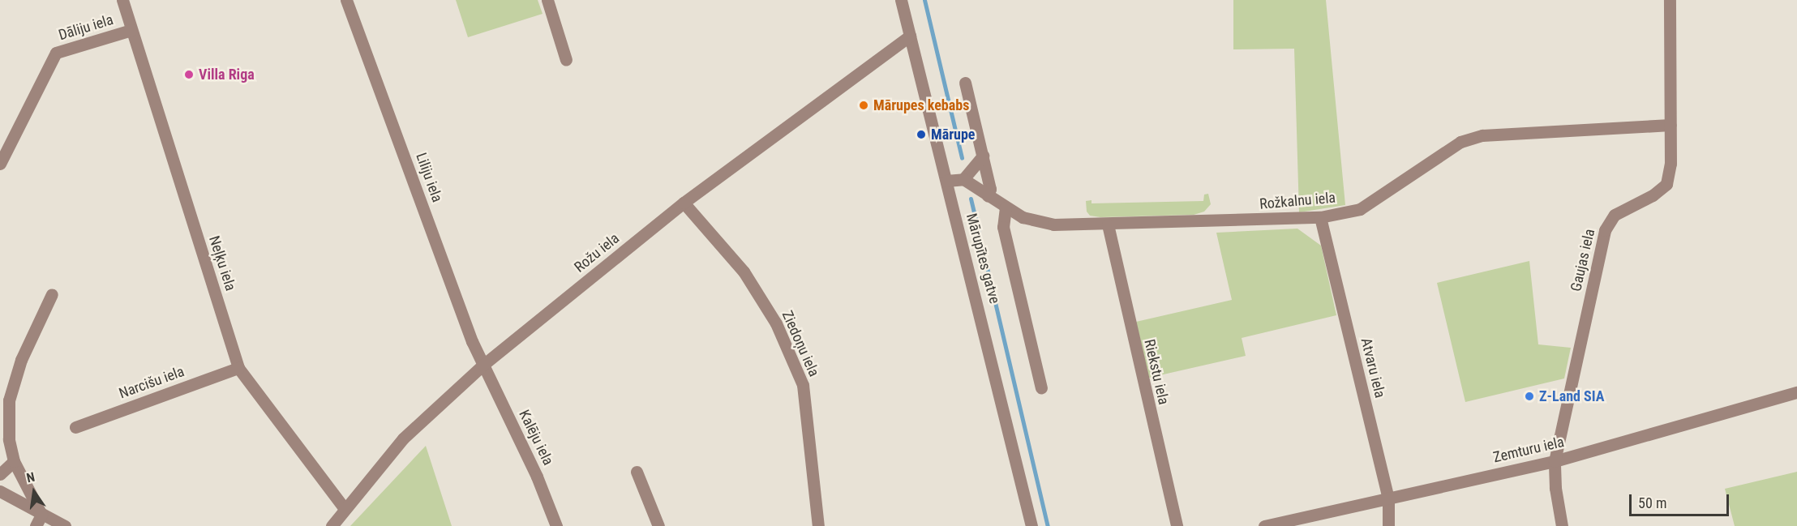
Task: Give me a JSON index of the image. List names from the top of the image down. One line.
{"streets":{"street":["Dāliju iela","Liliju iela","Rožkalnu iela","Rožu iela","Mārupītes gatve","Gaujas iela","Neļķu iela","Ziedoņu iela","Atvaru iela","Riekstu iela","Narcišu iela","Kalēju iela","Zemturu iela"]},"crossings":[["Dāliju iela","Neļķu iela"],["Liliju iela","Rožu iela"],["Liliju iela","Kalēju iela"],["Rožkalnu iela","Gaujas iela"],["Rožkalnu iela","Atvaru iela"],["Rožkalnu iela","Riekstu iela"],["Rožu iela","Mārupītes gatve"],["Rožu iela","Neļķu iela"],["Rožu iela","Ziedoņu iela"],["Rožu iela","Kalēju iela"],["Gaujas iela","Zemturu iela"],["Neļķu iela","Narcišu iela"],["Atvaru iela","Zemturu iela"]],"places":["Villa Riga","Mārupes kebabs","Mārupe","Z-Land SIA"],"scale_bar":"50 m","north":"top"}
